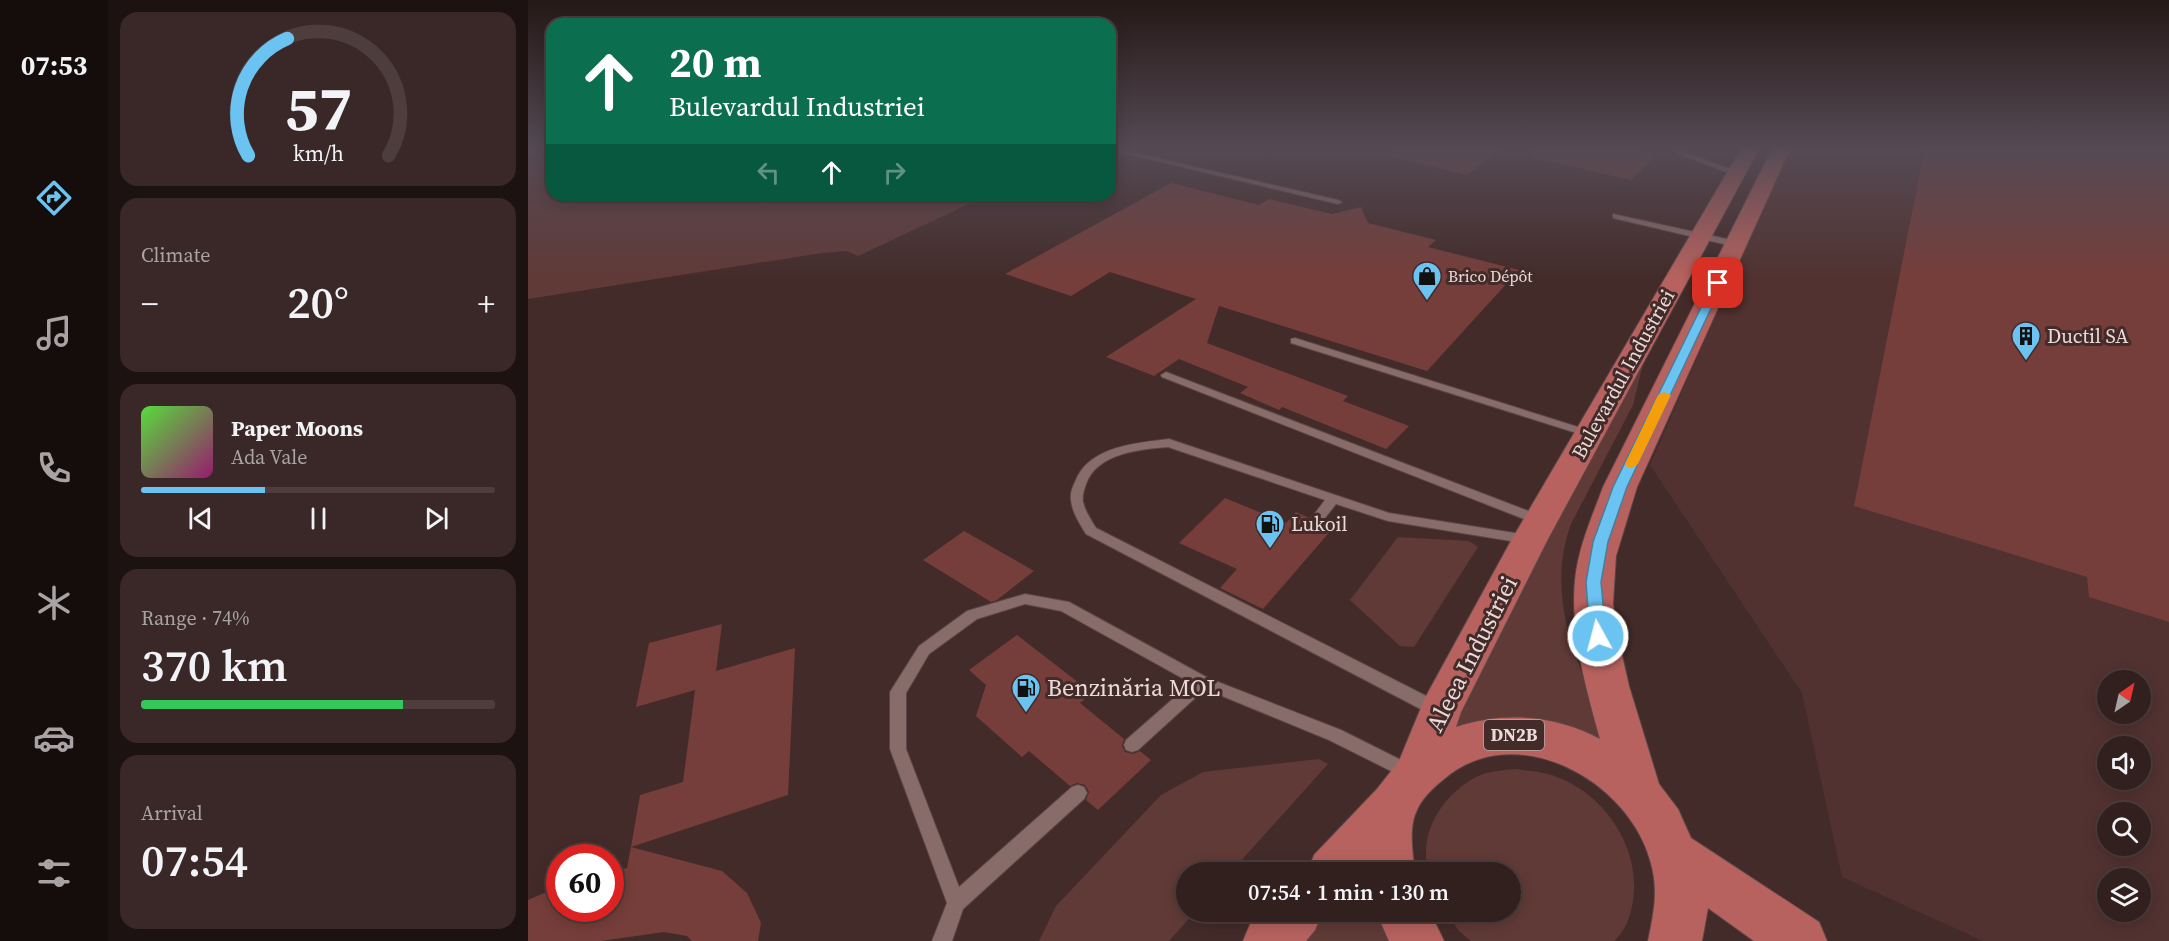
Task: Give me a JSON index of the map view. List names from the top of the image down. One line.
{"streets":{"main road":["Bulevardul Industriei","Aleea Industriei","DN2B"]},"crossings":[["Bulevardul Industriei","Aleea Industriei"],["Bulevardul Industriei","DN2B"],["Aleea Industriei","DN2B"]],"places":{"shop":["Brico Dépôt"],"building":["Ductil SA"],"fuel station":["Lukoil","Benzinăria MOL"]},"north":"top right","page":{"tabs":"07:53","turn":["20 m","Bulevardul Industriei"],"tile":["Climate",["Range · 74%","370 km"],["Arrival","07:54"]],"heat":["−","20°","+"],"song":["Paper Moons","Ada Vale"],"limit":"60","trip":"07:54 · 1 min · 130 m","gauge":["57","km/h"]}}
